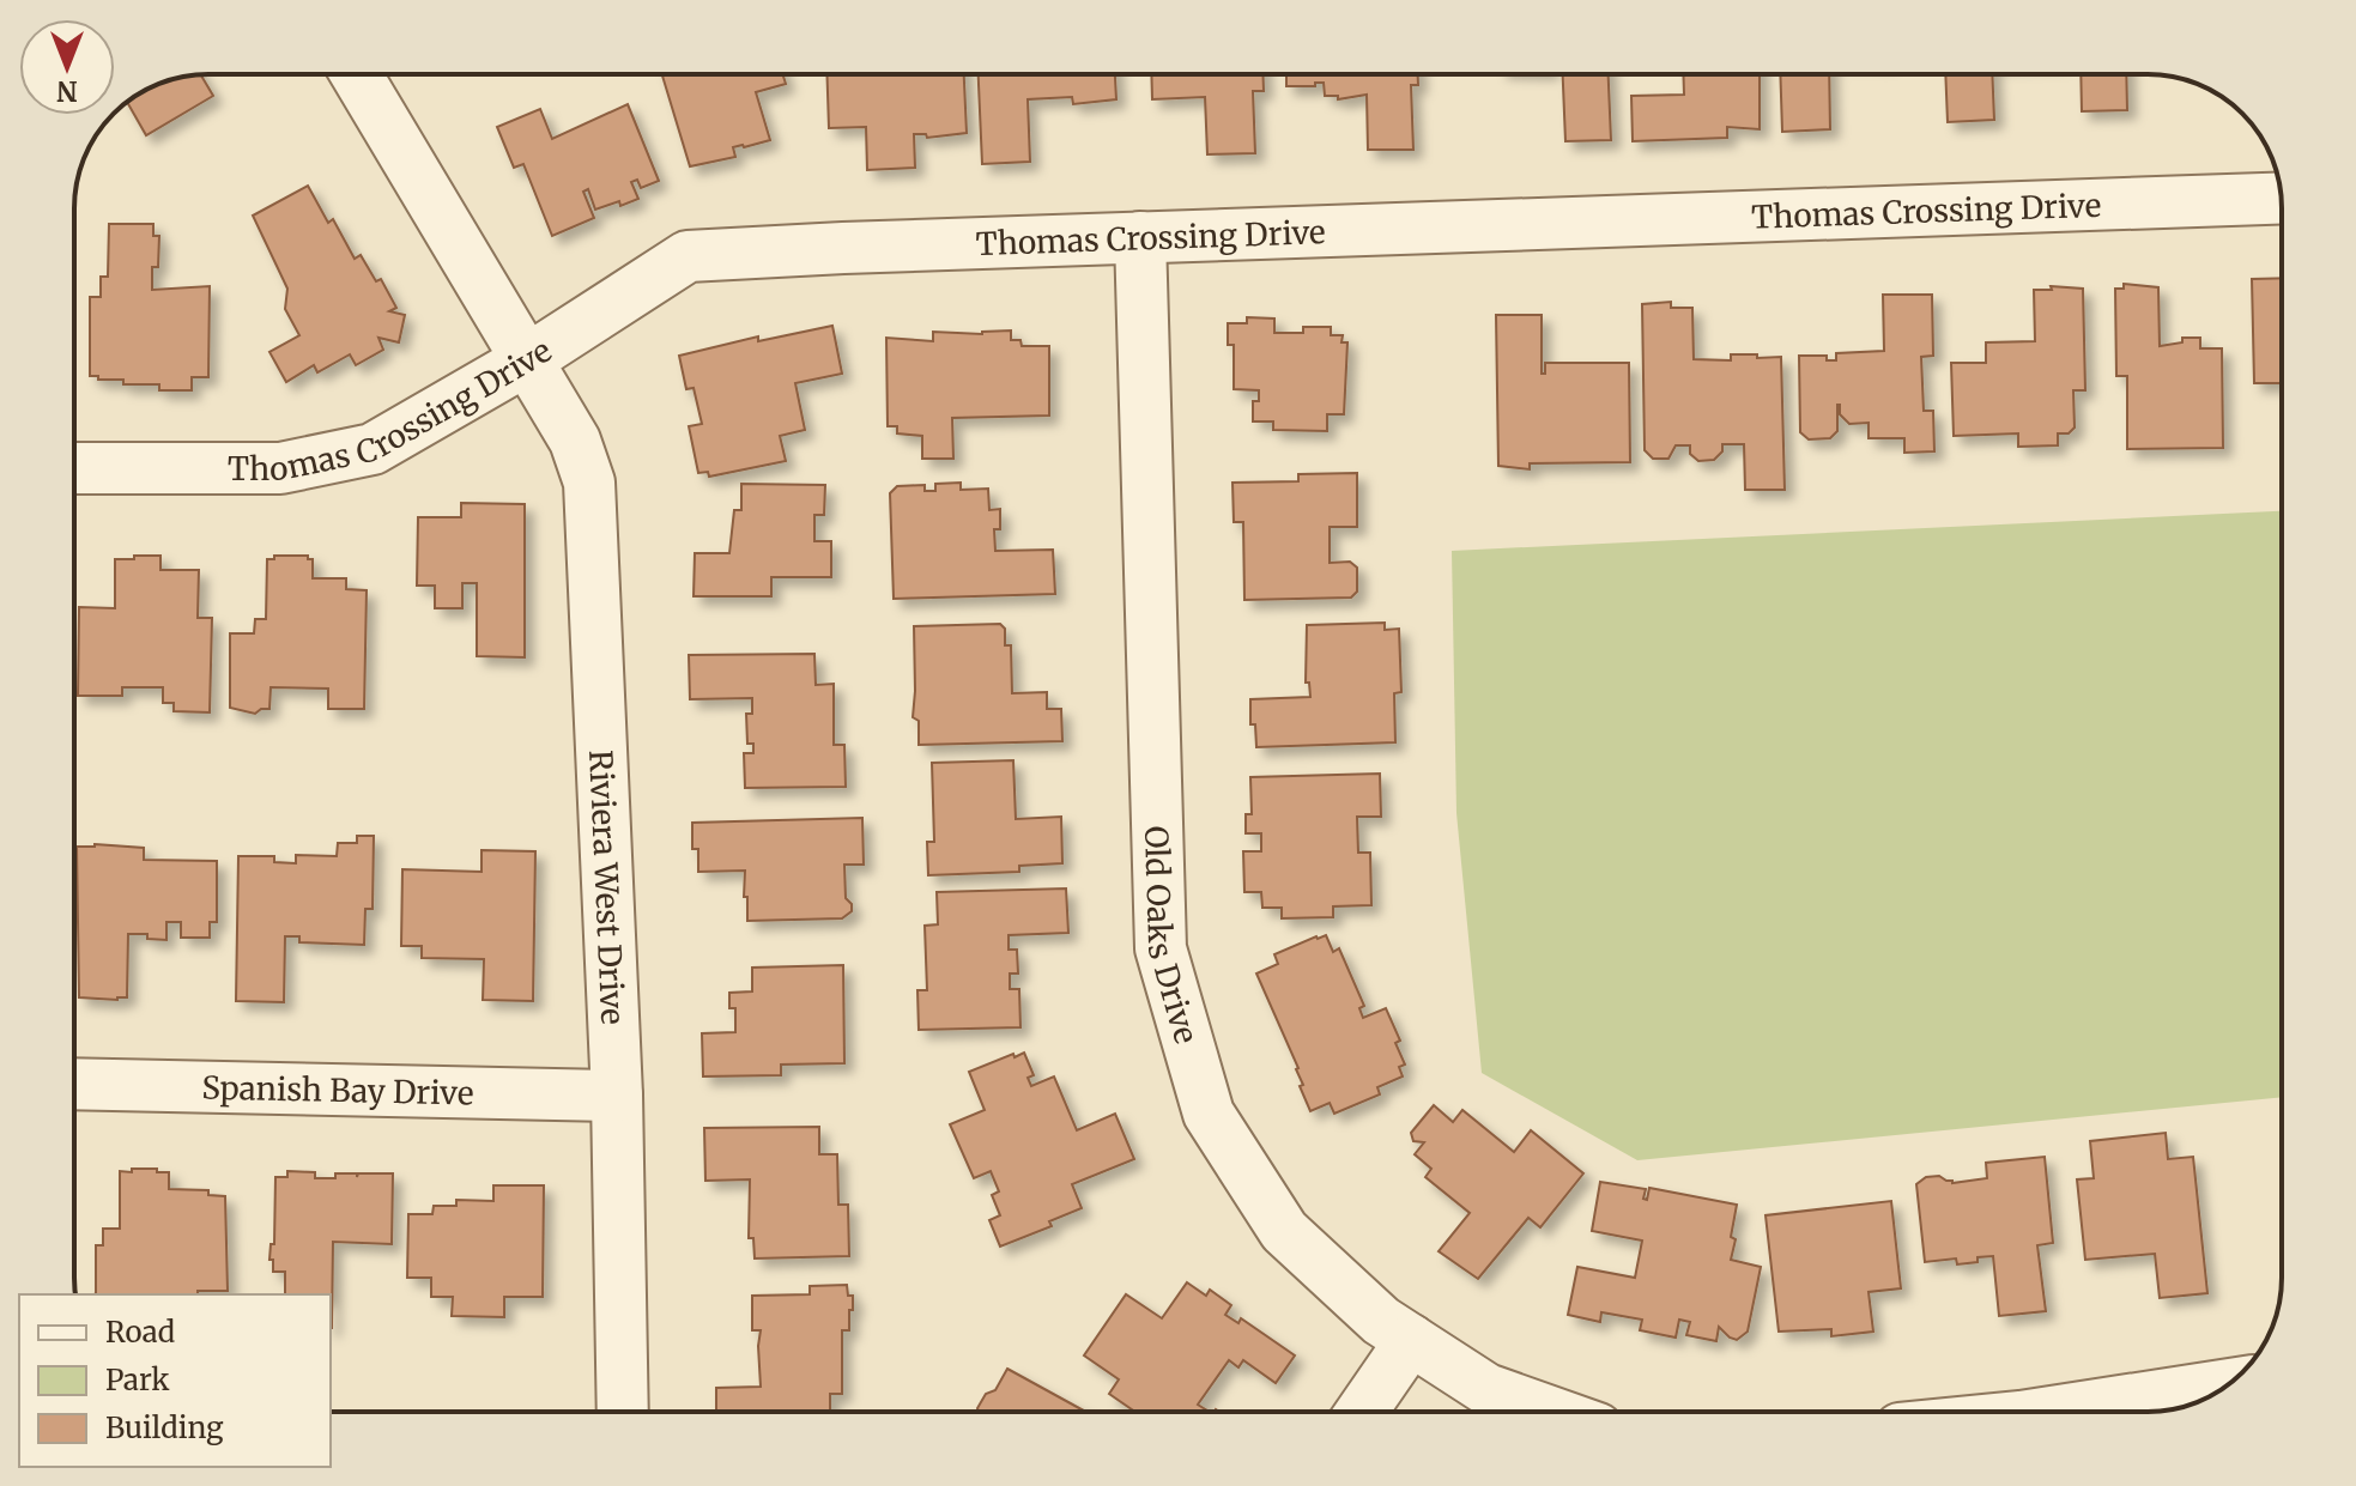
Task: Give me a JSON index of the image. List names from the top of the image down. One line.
{"streets":{"street":["Thomas Crossing Drive","Riviera West Drive","Old Oaks Drive","Spanish Bay Drive"]},"crossings":[["Thomas Crossing Drive","Riviera West Drive"],["Thomas Crossing Drive","Old Oaks Drive"],["Riviera West Drive","Spanish Bay Drive"]],"legend":["Road","Park","Building"],"north":"bottom"}
